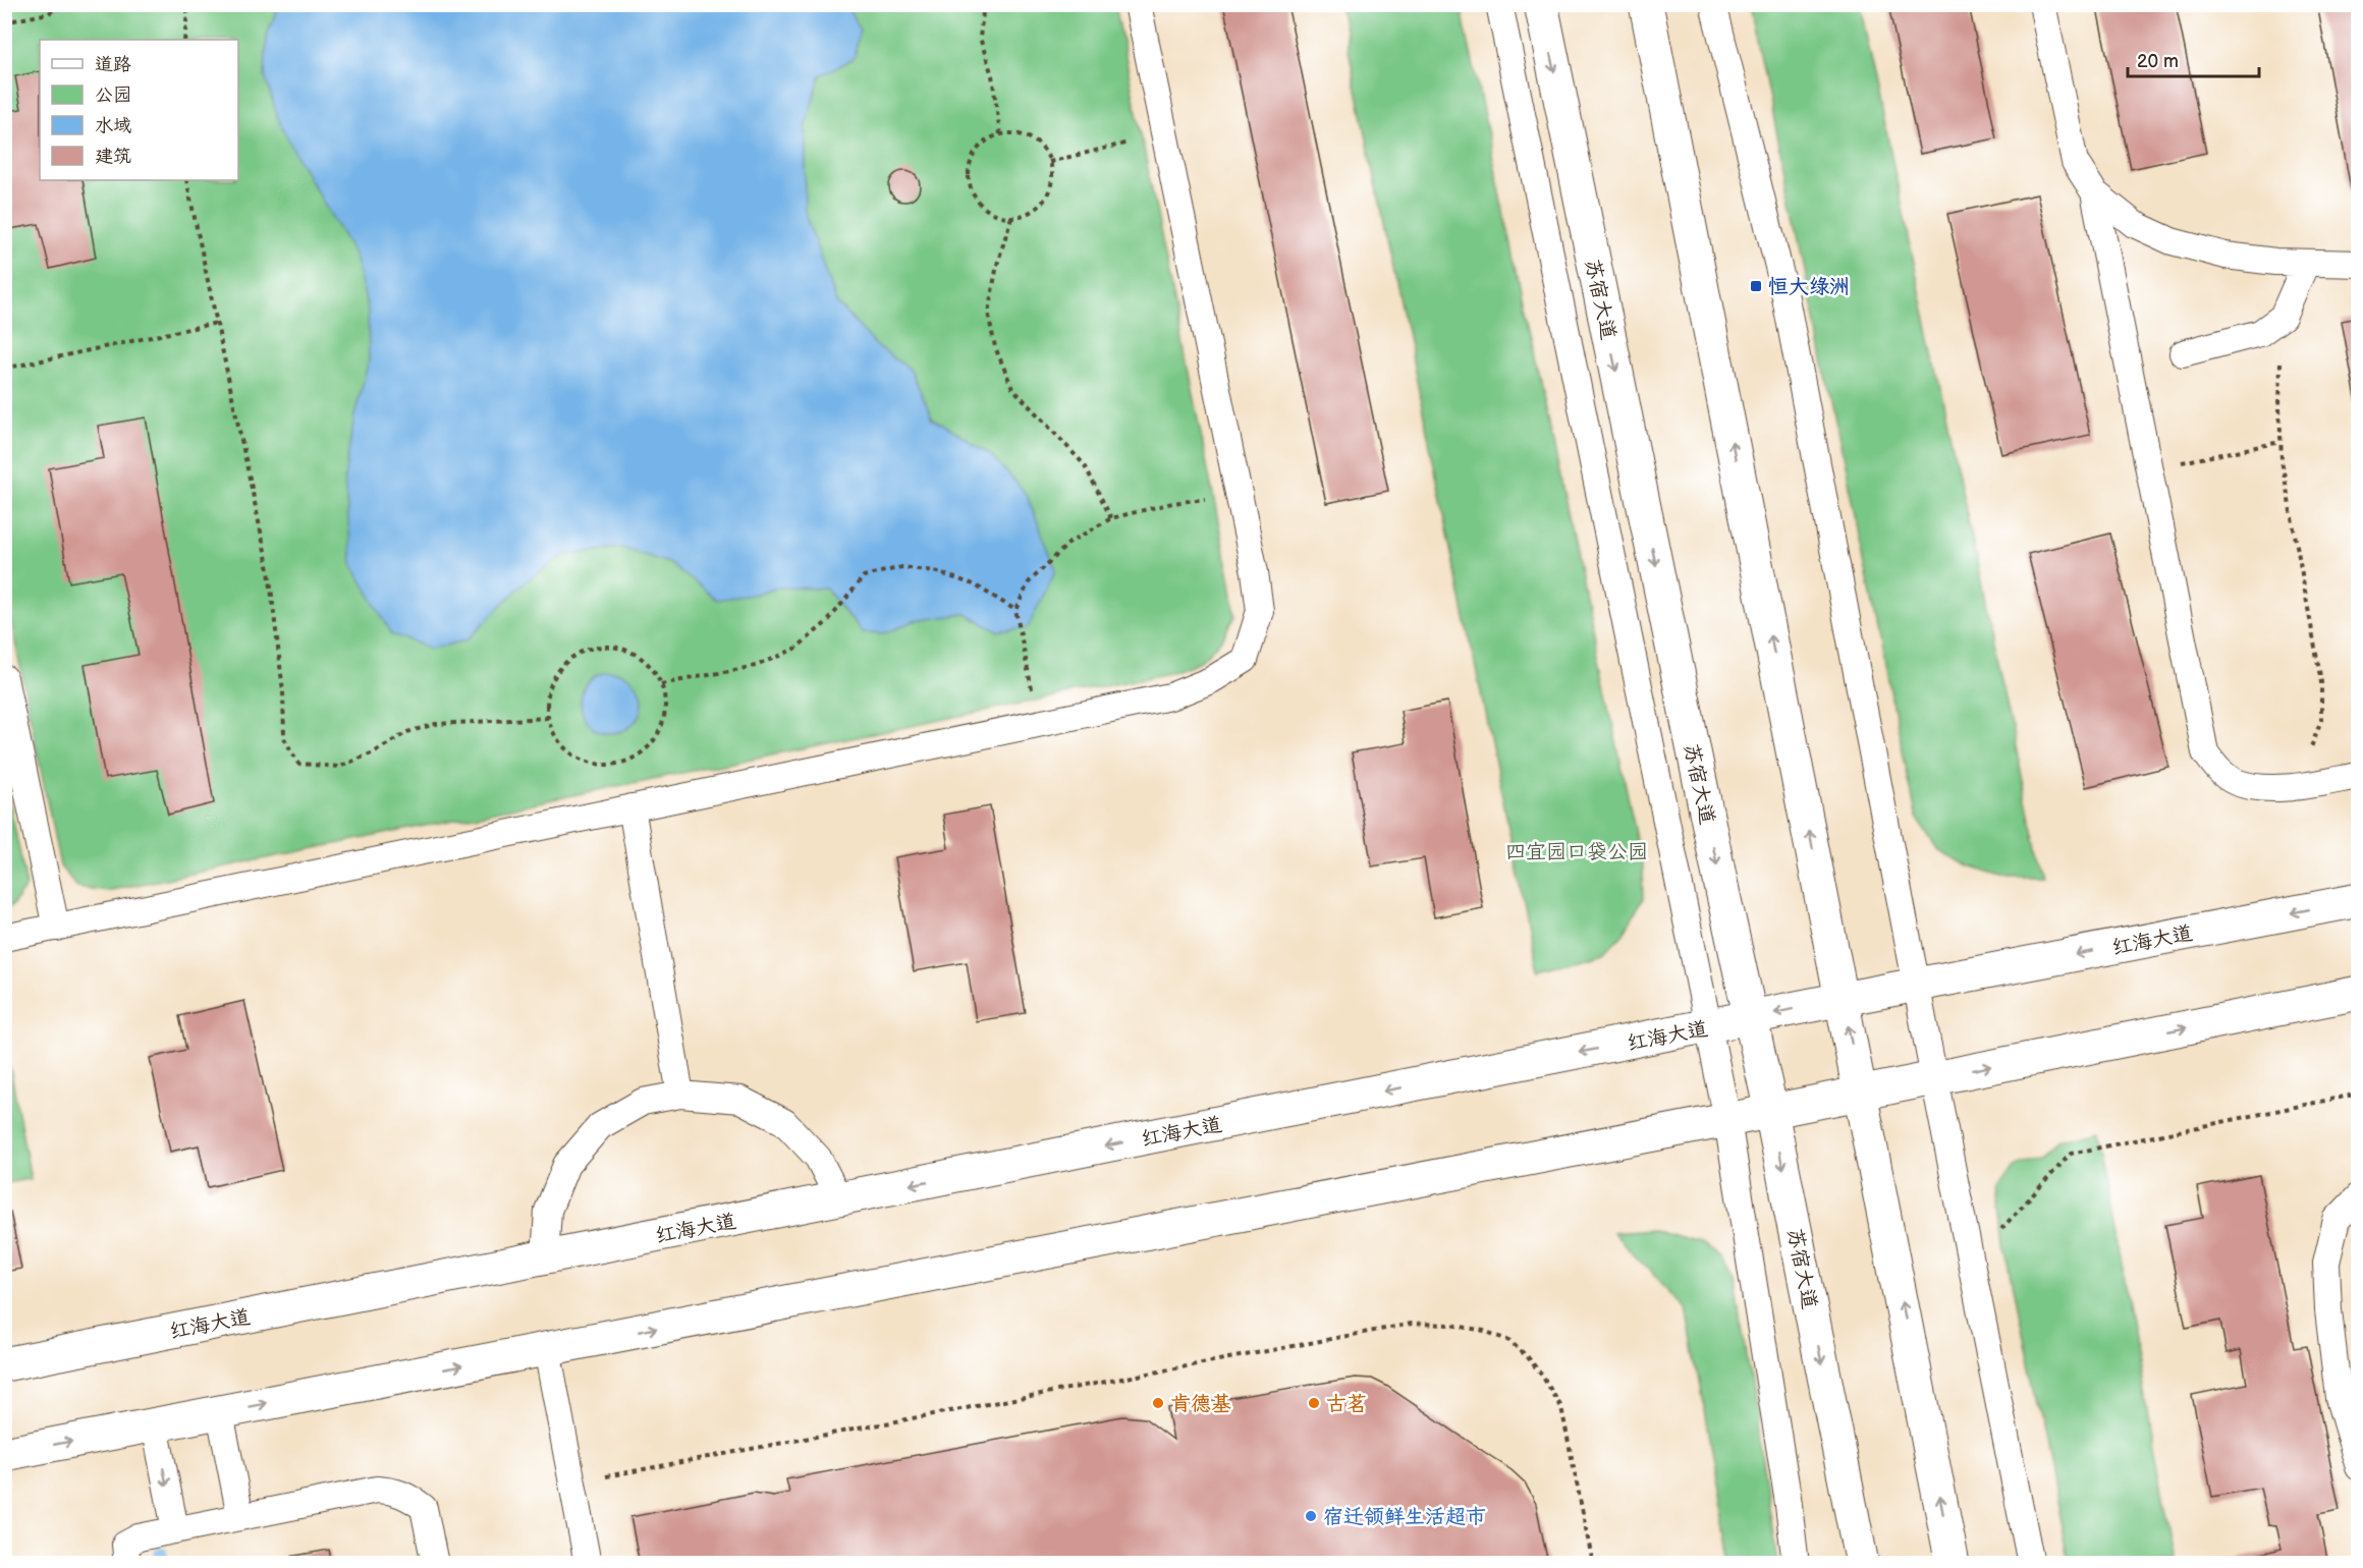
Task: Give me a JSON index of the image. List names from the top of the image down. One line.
{"streets":{"main road":["苏宿大道","红海大道"]},"crossings":[["苏宿大道","红海大道"]],"parks":["四宜园口袋公园"],"places":{"transit":["恒大绿洲"],"other":["肯德基","古茗","宿迁领鲜生活超市"]},"legend":["道路","公园","水域","建筑"],"scale_bar":"20 m"}
